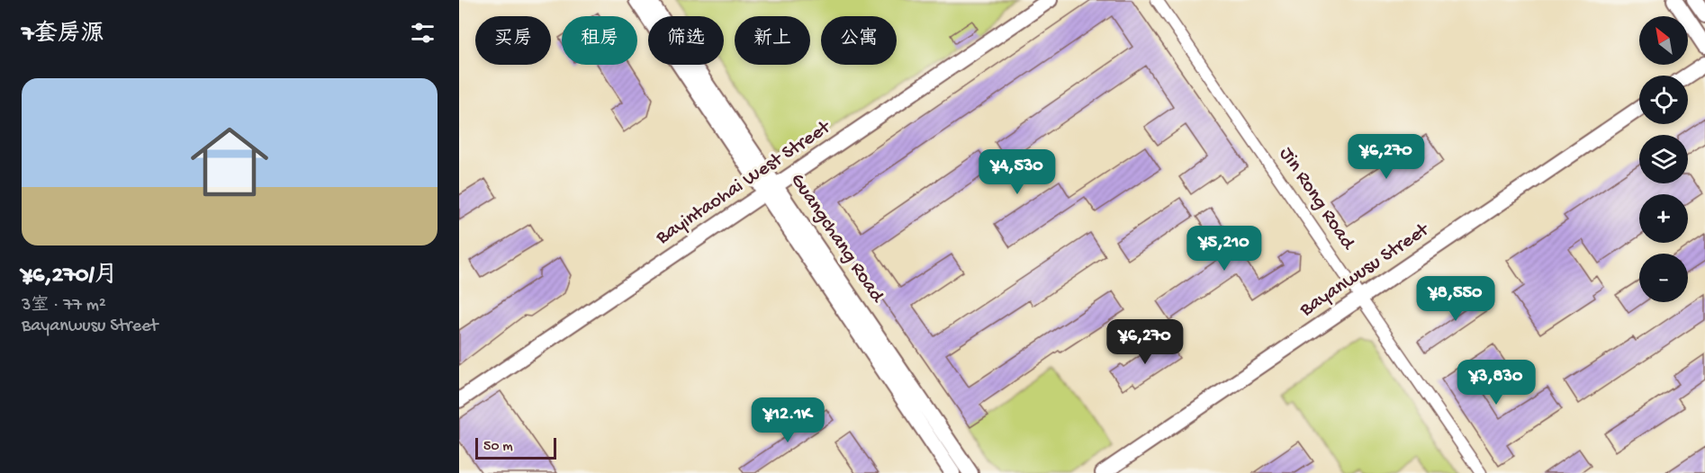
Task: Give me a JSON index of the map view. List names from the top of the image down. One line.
{"streets":{"street":["Bayintaohai West Street","Jin Rong Road","Guangchang Road","Bayanwusu Street"]},"crossings":[["Bayintaohai West Street","Guangchang Road"],["Jin Rong Road","Bayanwusu Street"]],"scale_bar":"50 m","north":"top left","page":{"heading":"7套房源","map_buttons":["+","−"],"chip":["买房","租房","筛选","新上","公寓"],"list":[{"name":"¥6,270/月","note":"3室 · 77 m² · Bayanwusu Street"}],"price":["¥6,270","¥4,530","¥5,210","¥8,550","¥6,270","¥3,830","¥12.1K"],"scale":"50 m"}}
